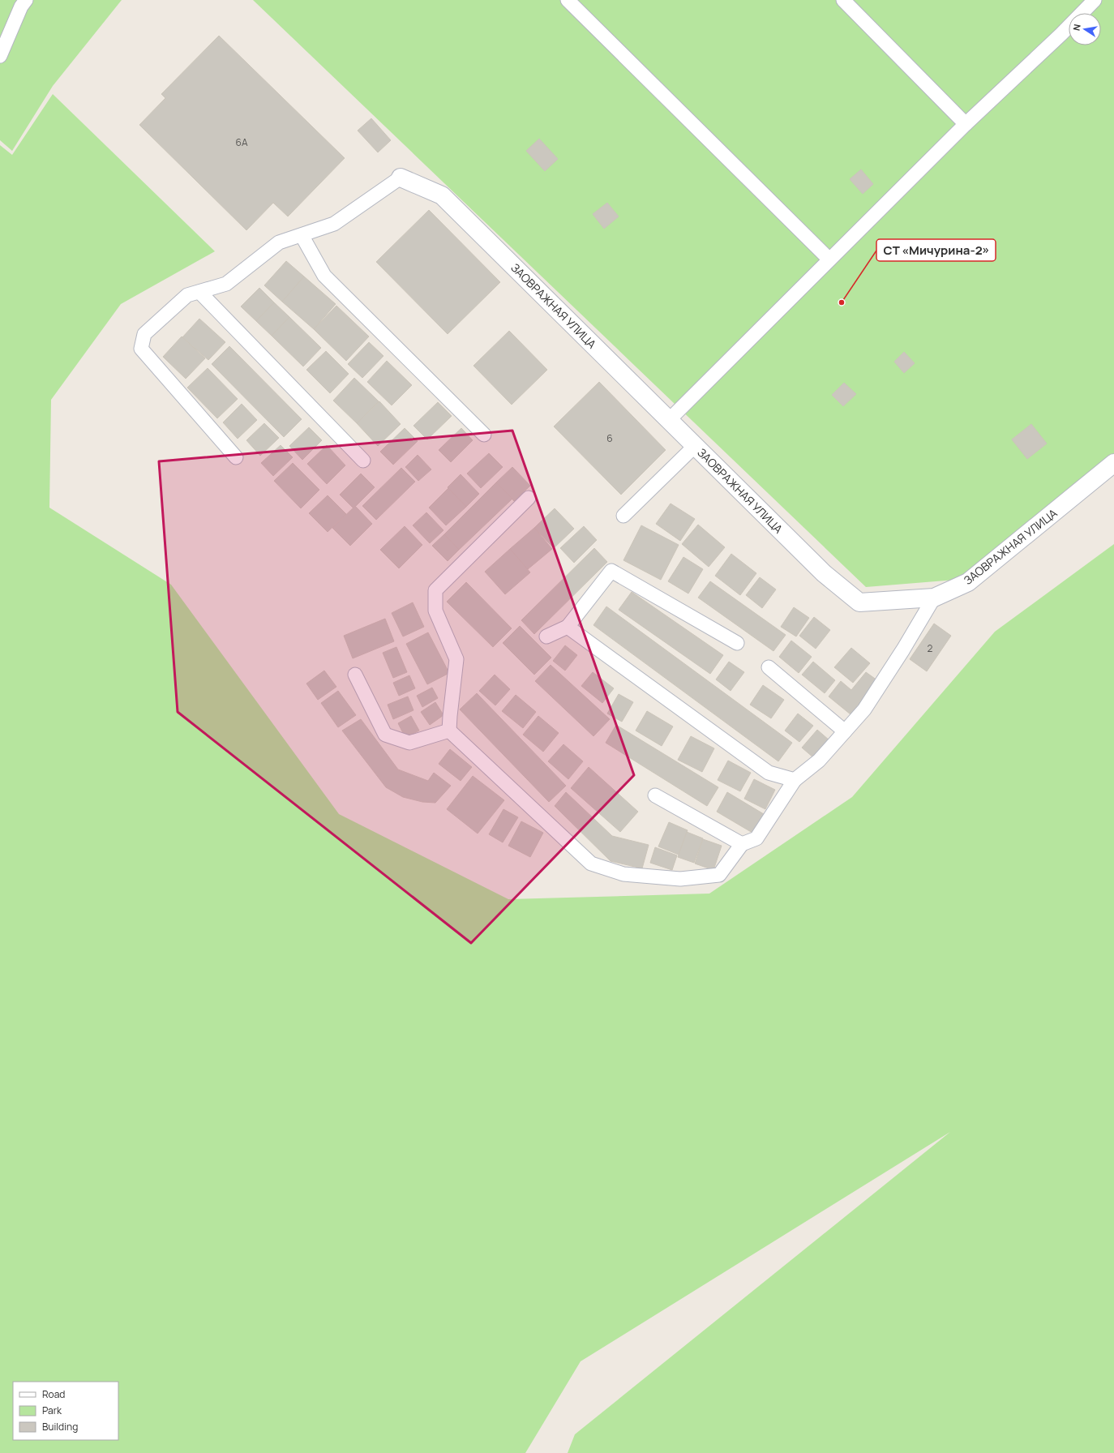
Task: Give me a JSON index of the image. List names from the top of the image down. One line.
{"streets":{"street":["ЗАОВРАЖНАЯ УЛИЦА"]},"places":["СТ «Мичурина-2»"],"house_numbers":["6А","6","2"],"legend":["Road","Park","Building"],"north":"left"}
